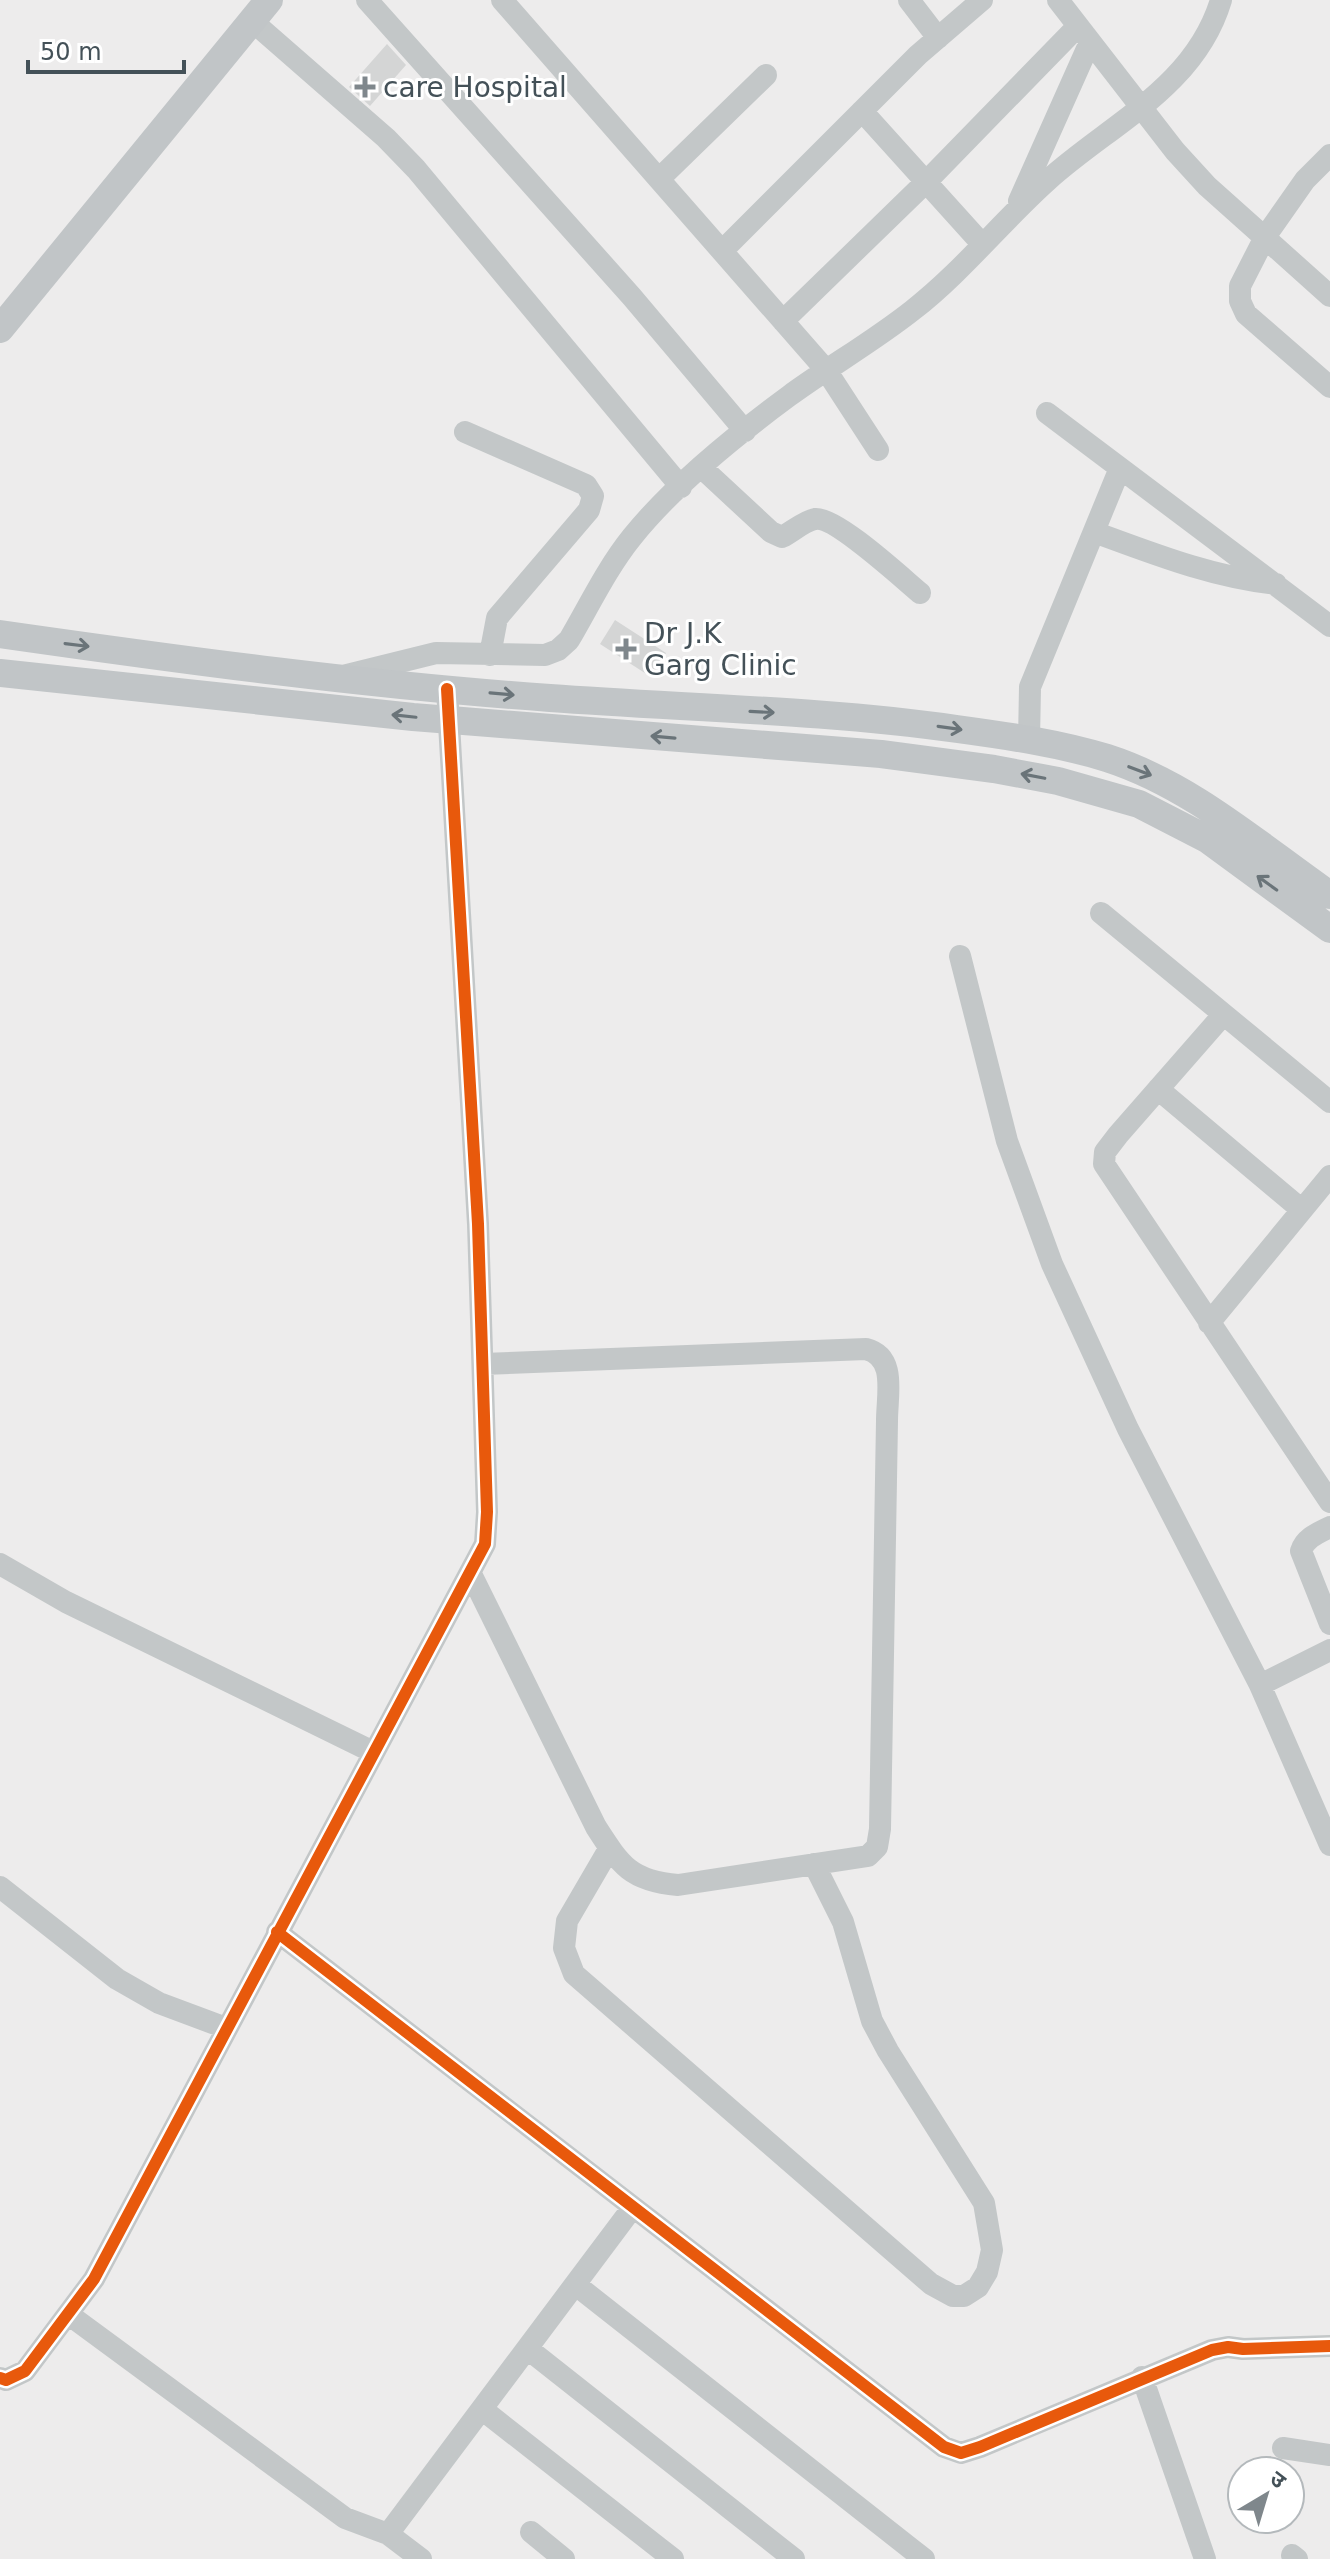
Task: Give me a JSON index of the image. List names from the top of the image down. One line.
{"places":{"health":["care Hospital","Dr J.K Garg Clinic"]},"scale_bar":"50 m","north":"top right"}
